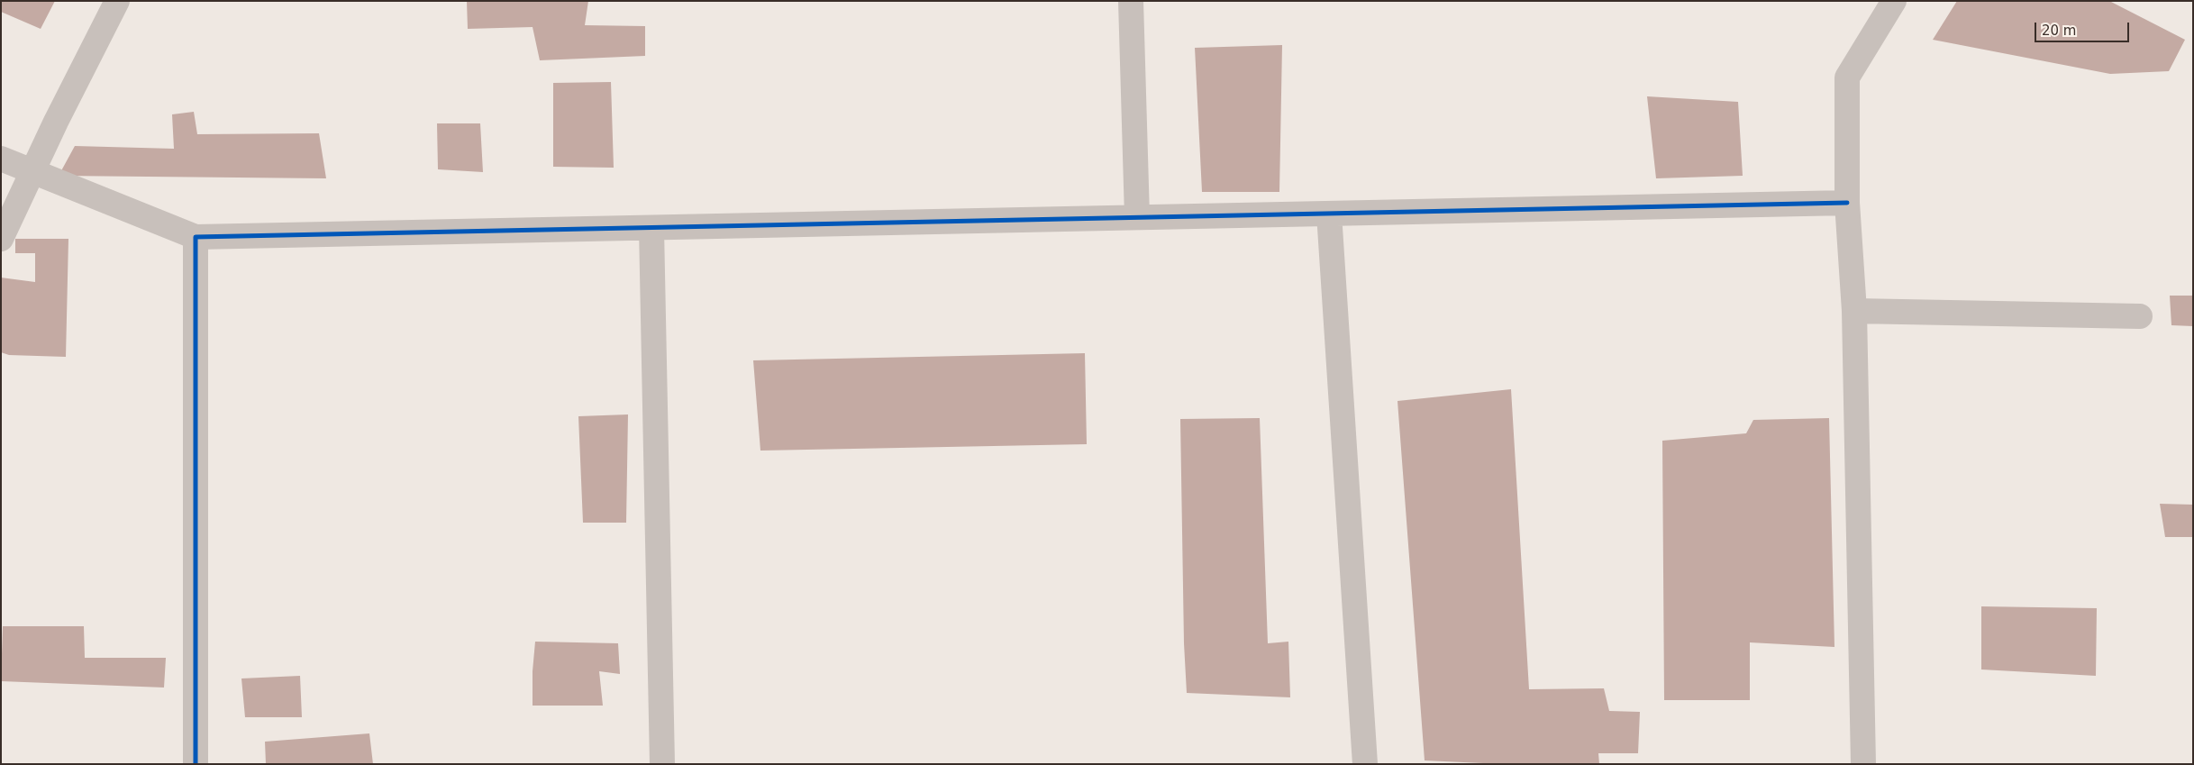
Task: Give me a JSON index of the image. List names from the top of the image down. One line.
{"scale_bar":"20 m"}
